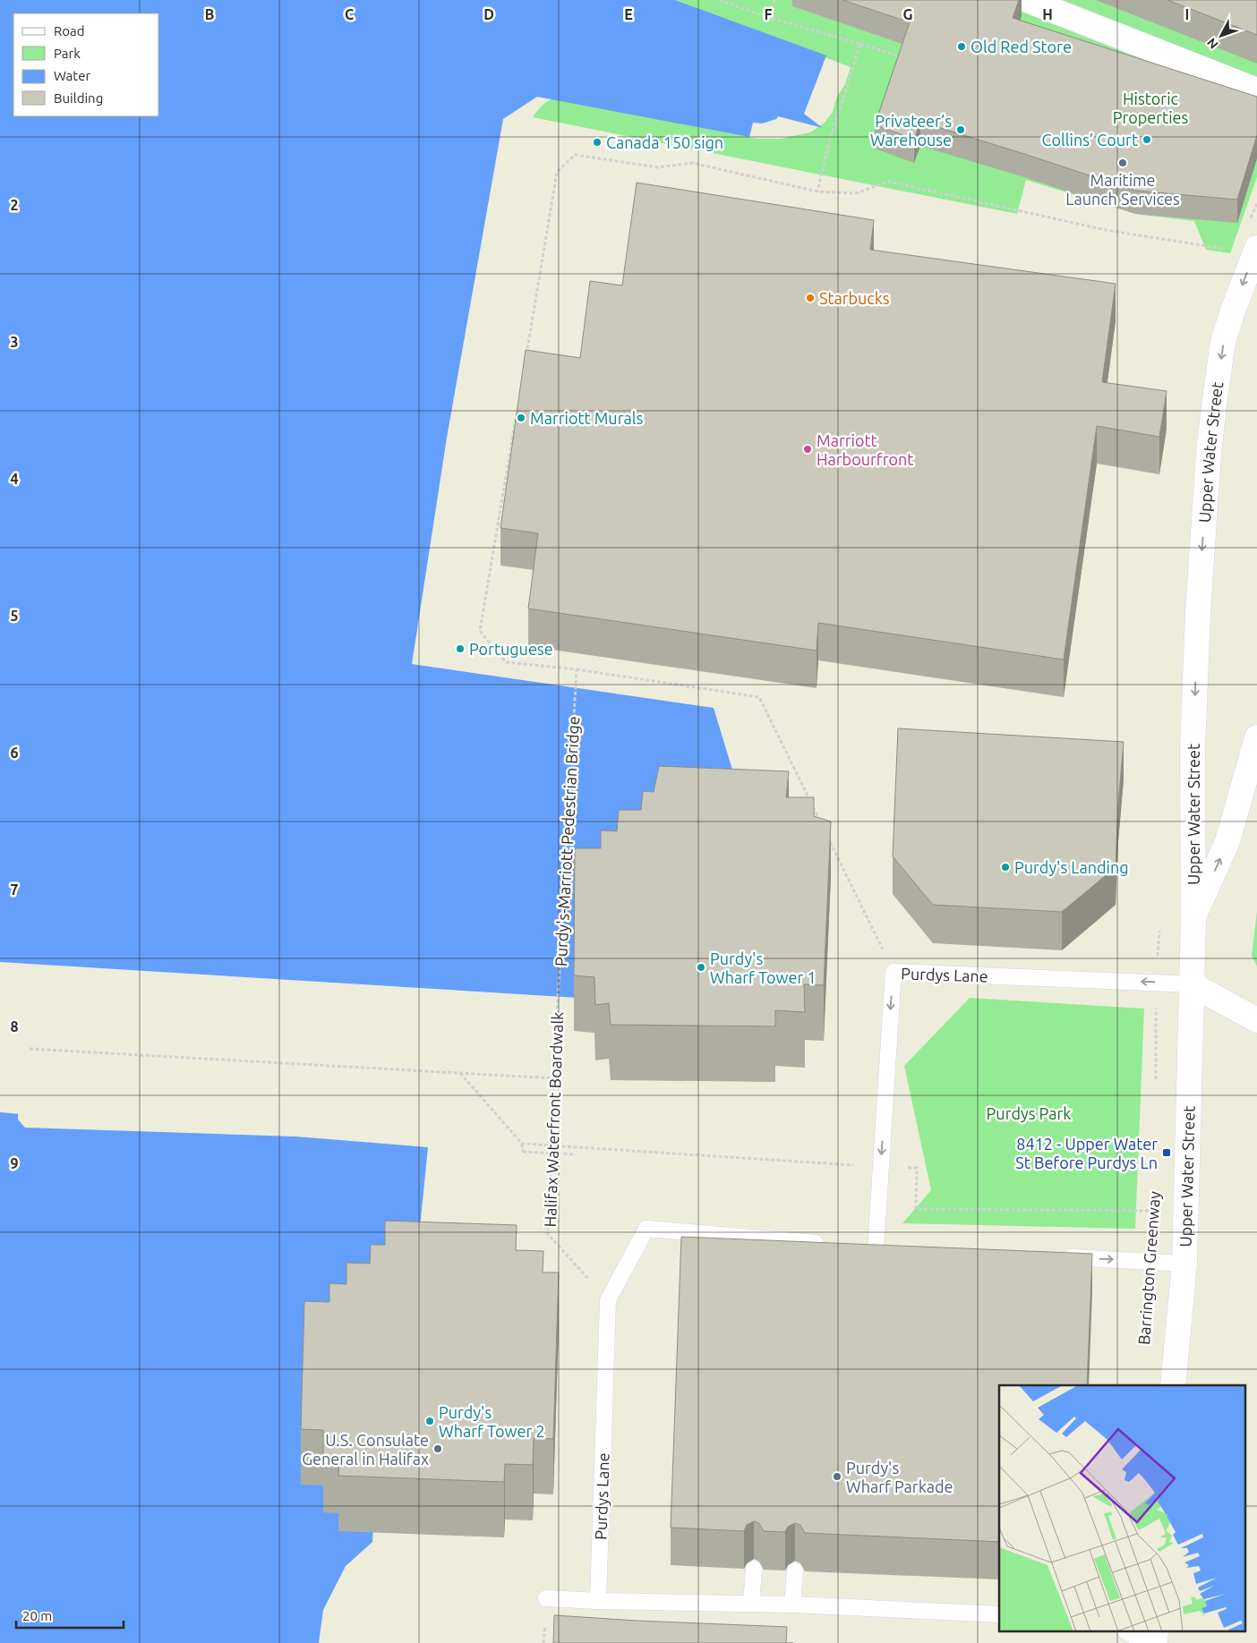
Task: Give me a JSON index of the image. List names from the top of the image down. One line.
{"streets":{"street":["Upper Water Street"],"lane":["Purdys Lane"],"path":["Purdy's-Marriott Pedestrian Bridge","Halifax Waterfront Boardwalk","Barrington Greenway"]},"crossings":[["Upper Water Street","Purdys Lane"],["Purdy's-Marriott Pedestrian Bridge","Halifax Waterfront Boardwalk"],["Purdys Lane","Halifax Waterfront Boardwalk"],["Purdys Lane","Barrington Greenway"]],"one_way":["Upper Water Street"],"parks":["Historic Properties","Purdys Park"],"places":{"other":["Old Red Store","Privateer’s Warehouse","Collins’ Court","Canada 150 sign","Maritime Launch Services","Starbucks","Marriott Murals","Marriott Harbourfront","Portuguese","Purdy's Landing","Purdy's Wharf Tower 1","Purdy's Wharf Tower 2","U.S. Consulate General in Halifax","Purdy's Wharf Parkade"],"transit":["8412 - Upper Water St Before Purdys Ln"]},"legend":["Road","Park","Water","Building"],"scale_bar":"20 m","north":"bottom left","grid":{"columns":["B","C","D","E","F","G","H","I"],"rows":["2","3","4","5","6","7","8","9"]}}
